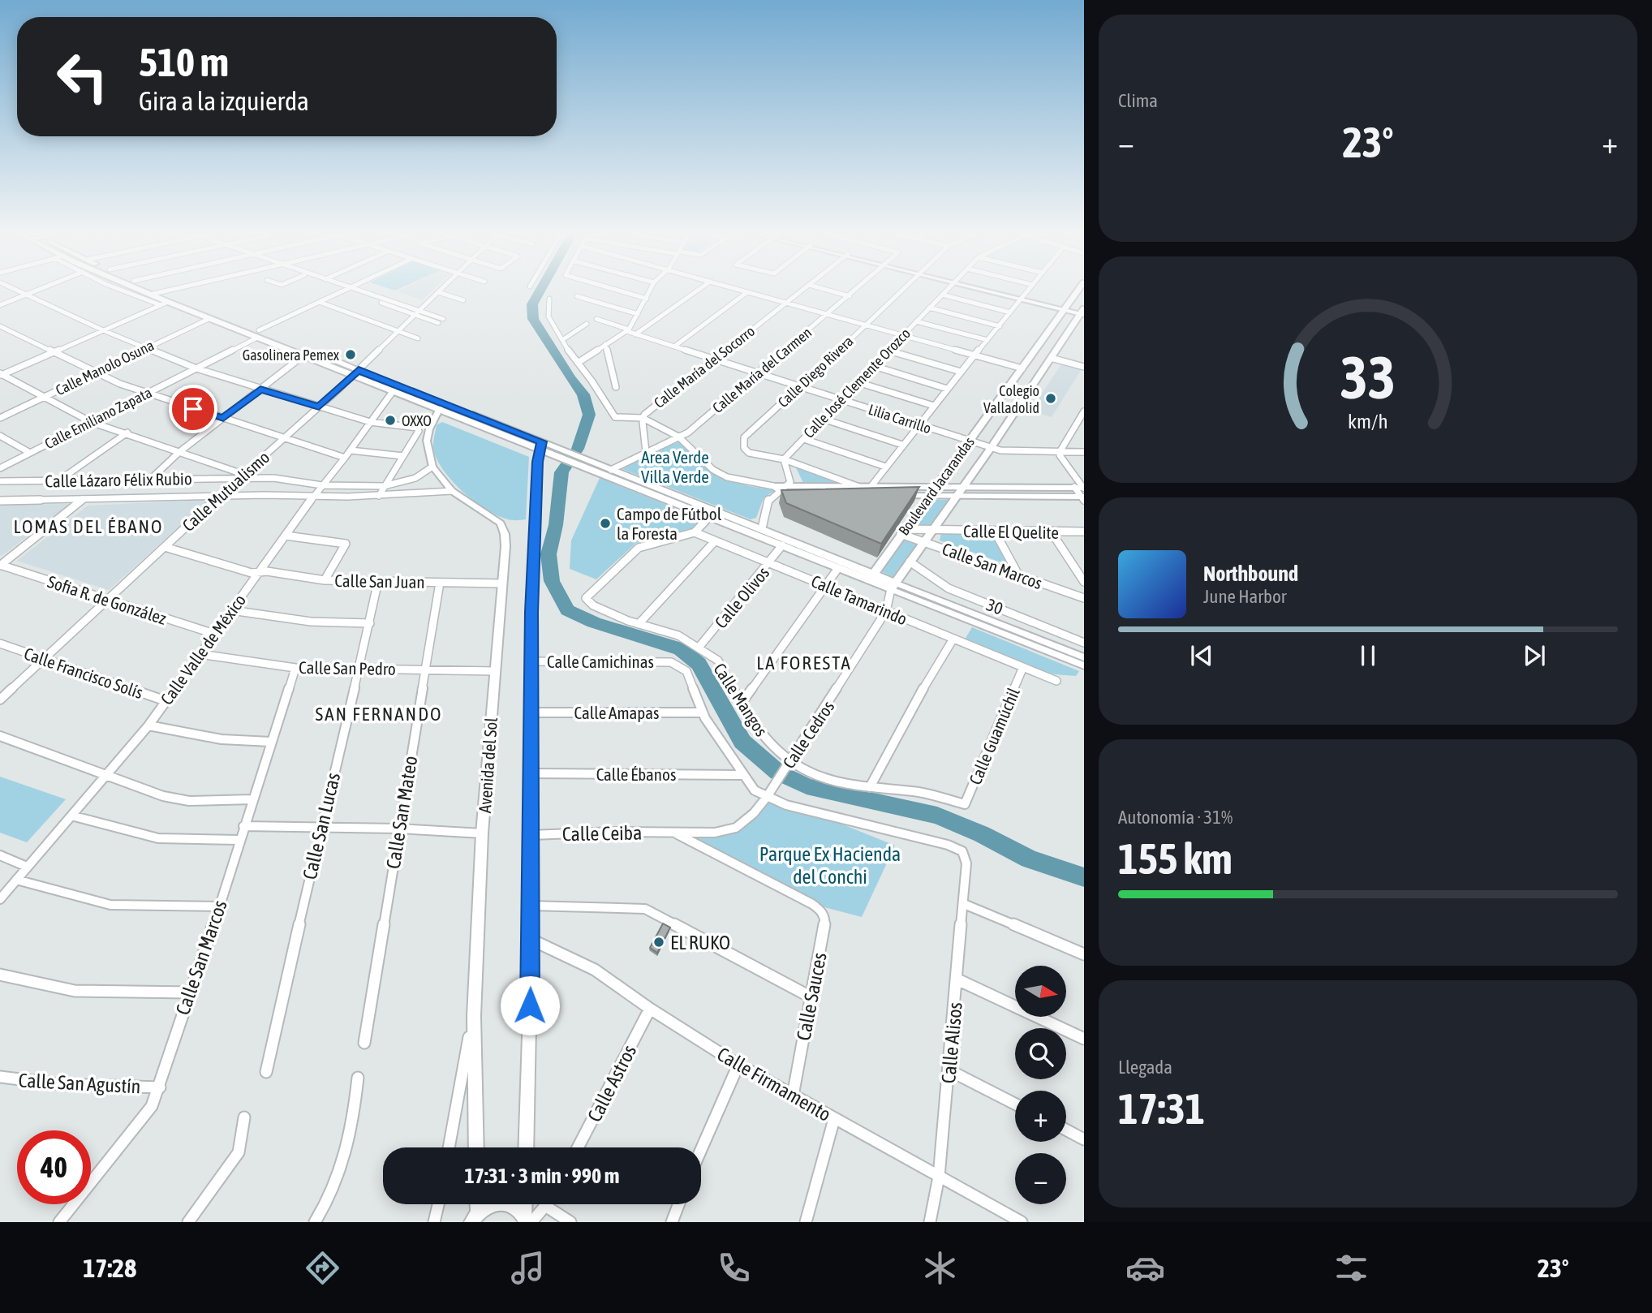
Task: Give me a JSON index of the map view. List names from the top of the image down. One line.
{"streets":{"main road":["Boulevard Jacarandas"],"street":["Calle María del Socorro","Calle Manolo Osuna","Calle María del Carmen","Calle Diego Rivera","Calle José Clemente Orozco","Calle Emiliano Zapata","Lilia Carrillo","Calle Lázaro Félix Rubio","Calle Mutualismo","Calle El Quelite","Calle San Marcos","Calle San Juan","Calle Olivos","Sofia R. de González","Calle Tamarindo","30","Calle Valle de México","Calle Camichinas","Calle San Pedro","Calle Francisco Solís","Calle Mangos","Calle Amapas","Calle Cedros","Calle Guamúchil","Avenida del Sol","Calle Ébanos","Calle San Mateo","Calle San Lucas","Calle Ceiba","Calle Sauces","Calle Alisos","Calle San Agustín","Calle Astros","Calle Firmamento"]},"crossings":[["Calle María del Socorro","Calle María del Carmen"],["Calle María del Socorro","Lilia Carrillo"],["Calle María del Carmen","Lilia Carrillo"],["Calle Diego Rivera","Calle José Clemente Orozco"],["Calle Diego Rivera","Lilia Carrillo"],["Calle José Clemente Orozco","Lilia Carrillo"],["Lilia Carrillo","Boulevard Jacarandas"],["Calle Lázaro Félix Rubio","Calle Mutualismo"],["Calle Lázaro Félix Rubio","Calle Valle de México"],["Calle Lázaro Félix Rubio","Avenida del Sol"],["Boulevard Jacarandas","Calle El Quelite"],["Boulevard Jacarandas","Calle San Marcos"],["Boulevard Jacarandas","30"],["Boulevard Jacarandas","Calle Cedros"],["Calle Mutualismo","Sofia R. de González"],["Calle Mutualismo","Calle Francisco Solís"],["Calle El Quelite","Calle San Marcos"],["Calle San Marcos","Calle San Pedro"],["Calle San Marcos","Calle San Agustín"],["Calle San Juan","Calle Valle de México"],["Calle San Juan","Avenida del Sol"],["Calle San Juan","Calle San Mateo"],["Calle San Juan","Calle San Lucas"],["Calle Olivos","Calle Tamarindo"],["Calle Olivos","Calle Mangos"],["Sofia R. de González","Calle Valle de México"],["Calle Tamarindo","Calle Mangos"],["Calle Tamarindo","Calle Cedros"],["Calle Tamarindo","Calle Guamúchil"],["Calle Valle de México","Calle San Pedro"],["Calle Valle de México","Calle Francisco Solís"],["Calle Camichinas","Calle Mangos"],["Calle San Pedro","Avenida del Sol"],["Calle San Pedro","Calle San Mateo"],["Calle San Pedro","Calle San Lucas"],["Calle Mangos","Calle Amapas"],["Calle Mangos","Calle Cedros"],["Calle Mangos","Calle Guamúchil"],["Calle Mangos","Calle Ébanos"],["Calle Mangos","Calle Ceiba"],["Calle Mangos","Calle Alisos"],["Calle Cedros","Calle Ceiba"],["Calle Ceiba","Calle Sauces"],["Calle Sauces","Calle Firmamento"],["Calle Alisos","Calle Firmamento"],["Calle Astros","Calle Firmamento"]],"districts":["LOMAS DEL ÉBANO","LA FORESTA","SAN FERNANDO"],"parks":["Area Verde Villa Verde","Parque Ex Hacienda del Conchi"],"places":["Gasolinera Pemex","Colegio Valladolid","OXXO","Campo de Fútbol la Foresta","EL RUKO"],"north":"right","page":{"tile":["Clima",["Autonomía · 31%","155 km"],["Llegada","17:31"]],"turn":["510 m","Gira a la izquierda"],"heat":["−","23°","+"],"song":["Northbound","June Harbor"],"map_buttons":["+","−"],"limit":"40","trip":"17:31 · 3 min · 990 m","tabs":["17:28","23°"],"gauge":["33","km/h"]}}
